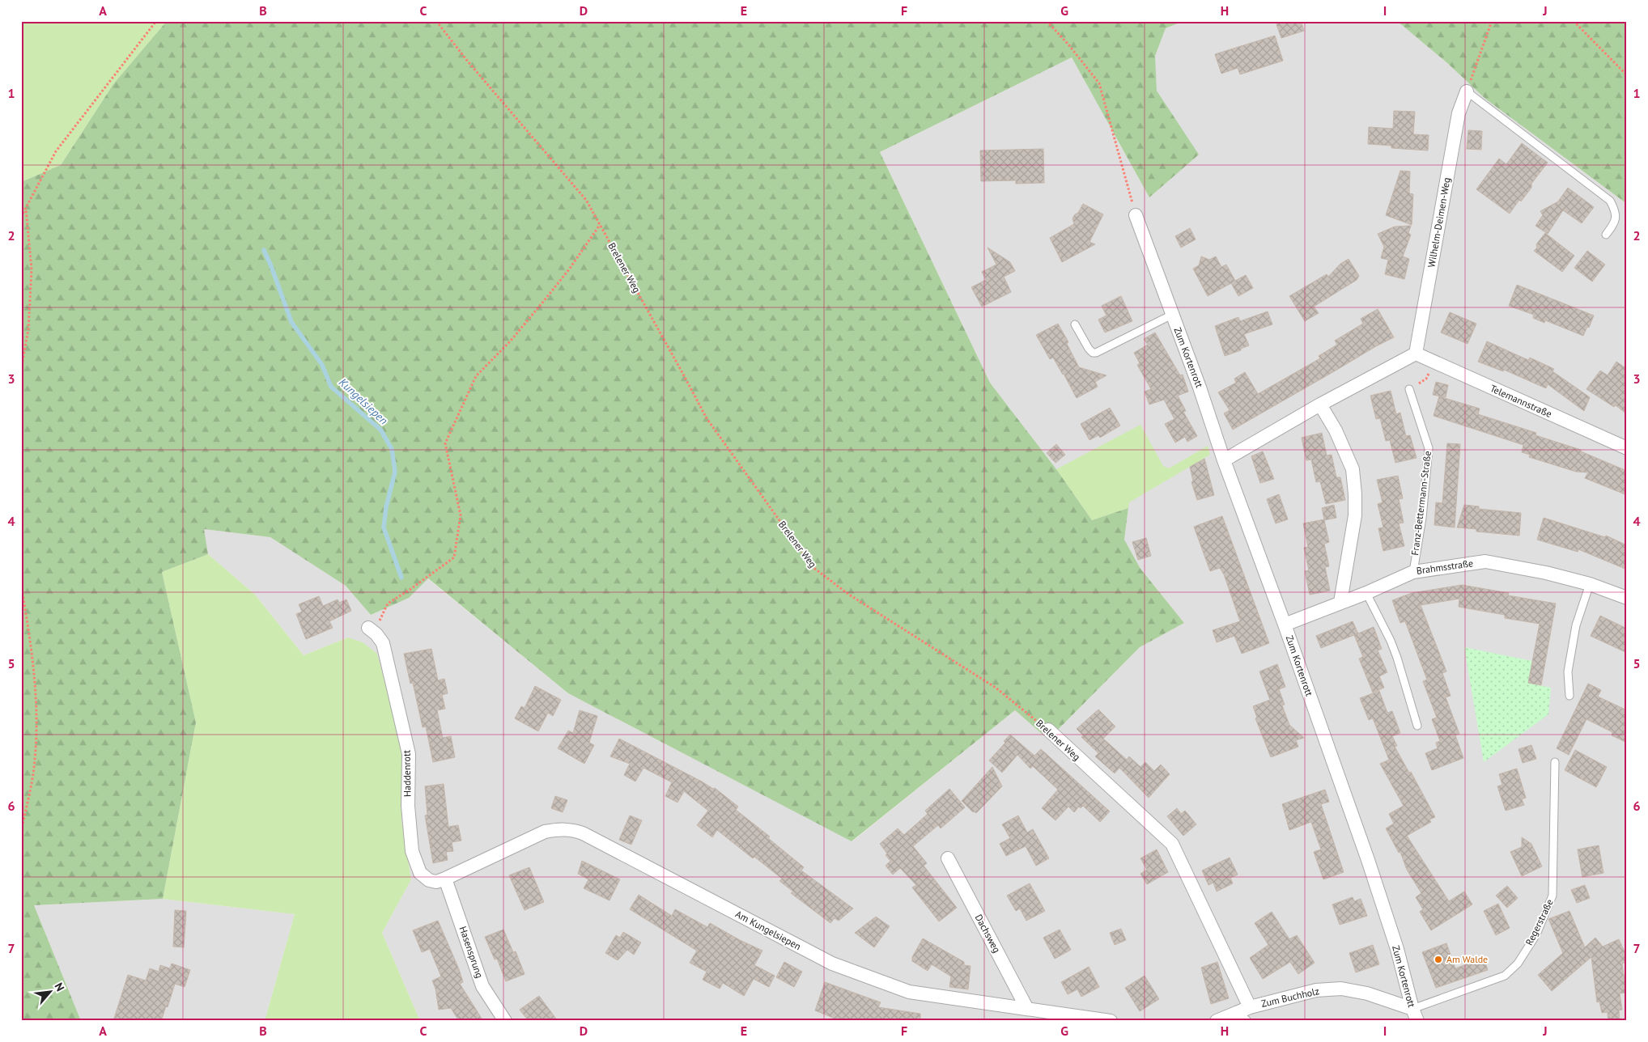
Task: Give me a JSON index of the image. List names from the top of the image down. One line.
{"streets":{"street":["Wilhelm-Deimen-Weg","Brelener Weg","Zum Kortenrott","Telemannstraße","Brahmsstraße","Haddenrott","Am Kungelsiepen","Dachsweg","Hasensprung","Zum Buchholz"],"lane":["Franz-Bettermann-Straße","Regerstraße"]},"crossings":[["Wilhelm-Deimen-Weg","Telemannstraße"],["Brelener Weg","Zum Buchholz"],["Zum Kortenrott","Brahmsstraße"],["Zum Kortenrott","Regerstraße"],["Zum Kortenrott","Zum Buchholz"],["Franz-Bettermann-Straße","Brahmsstraße"],["Haddenrott","Am Kungelsiepen"],["Haddenrott","Hasensprung"],["Regerstraße","Zum Buchholz"],["Am Kungelsiepen","Dachsweg"],["Am Kungelsiepen","Hasensprung"]],"water":["Kungelsiepen"],"places":["Am Walde"],"north":"top right","grid":{"columns":["A","B","C","D","E","F","G","H","I","J"],"rows":["1","2","3","4","5","6","7"]}}
